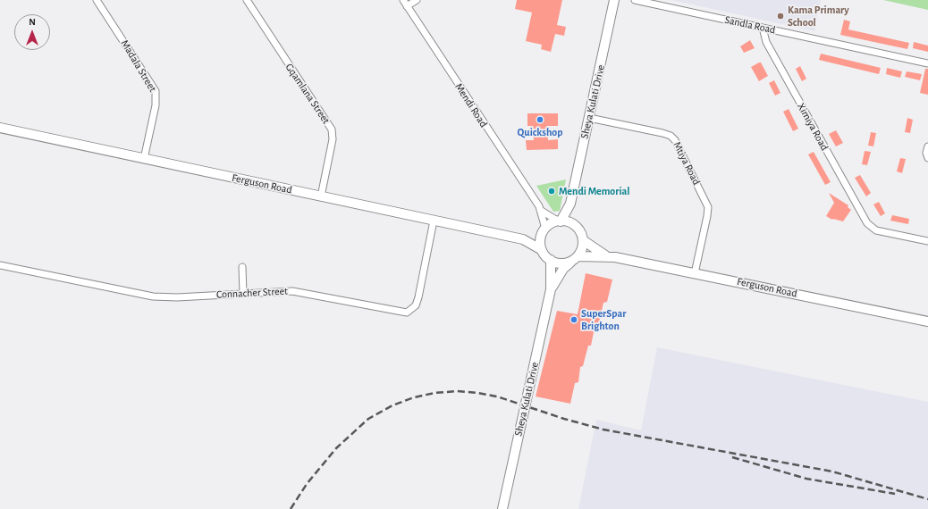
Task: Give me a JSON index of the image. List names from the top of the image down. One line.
{"streets":{"street":["Sandla Road","Madala Street","Gqamlana Street","Sheya Kulati Drive","Mendi Road","Ximiya Road","Mtiya Road","Ferguson Road","Connacher Street"]},"crossings":[["Sandla Road","Ximiya Road"],["Madala Street","Ferguson Road"],["Gqamlana Street","Ferguson Road"],["Sheya Kulati Drive","Mendi Road"],["Sheya Kulati Drive","Mtiya Road"],["Sheya Kulati Drive","Ferguson Road"],["Mendi Road","Ferguson Road"],["Mtiya Road","Ferguson Road"],["Ferguson Road","Connacher Street"]],"places":["Kama Primary School","Quickshop","Mendi Memorial","SuperSpar Brighton"],"north":"top"}
